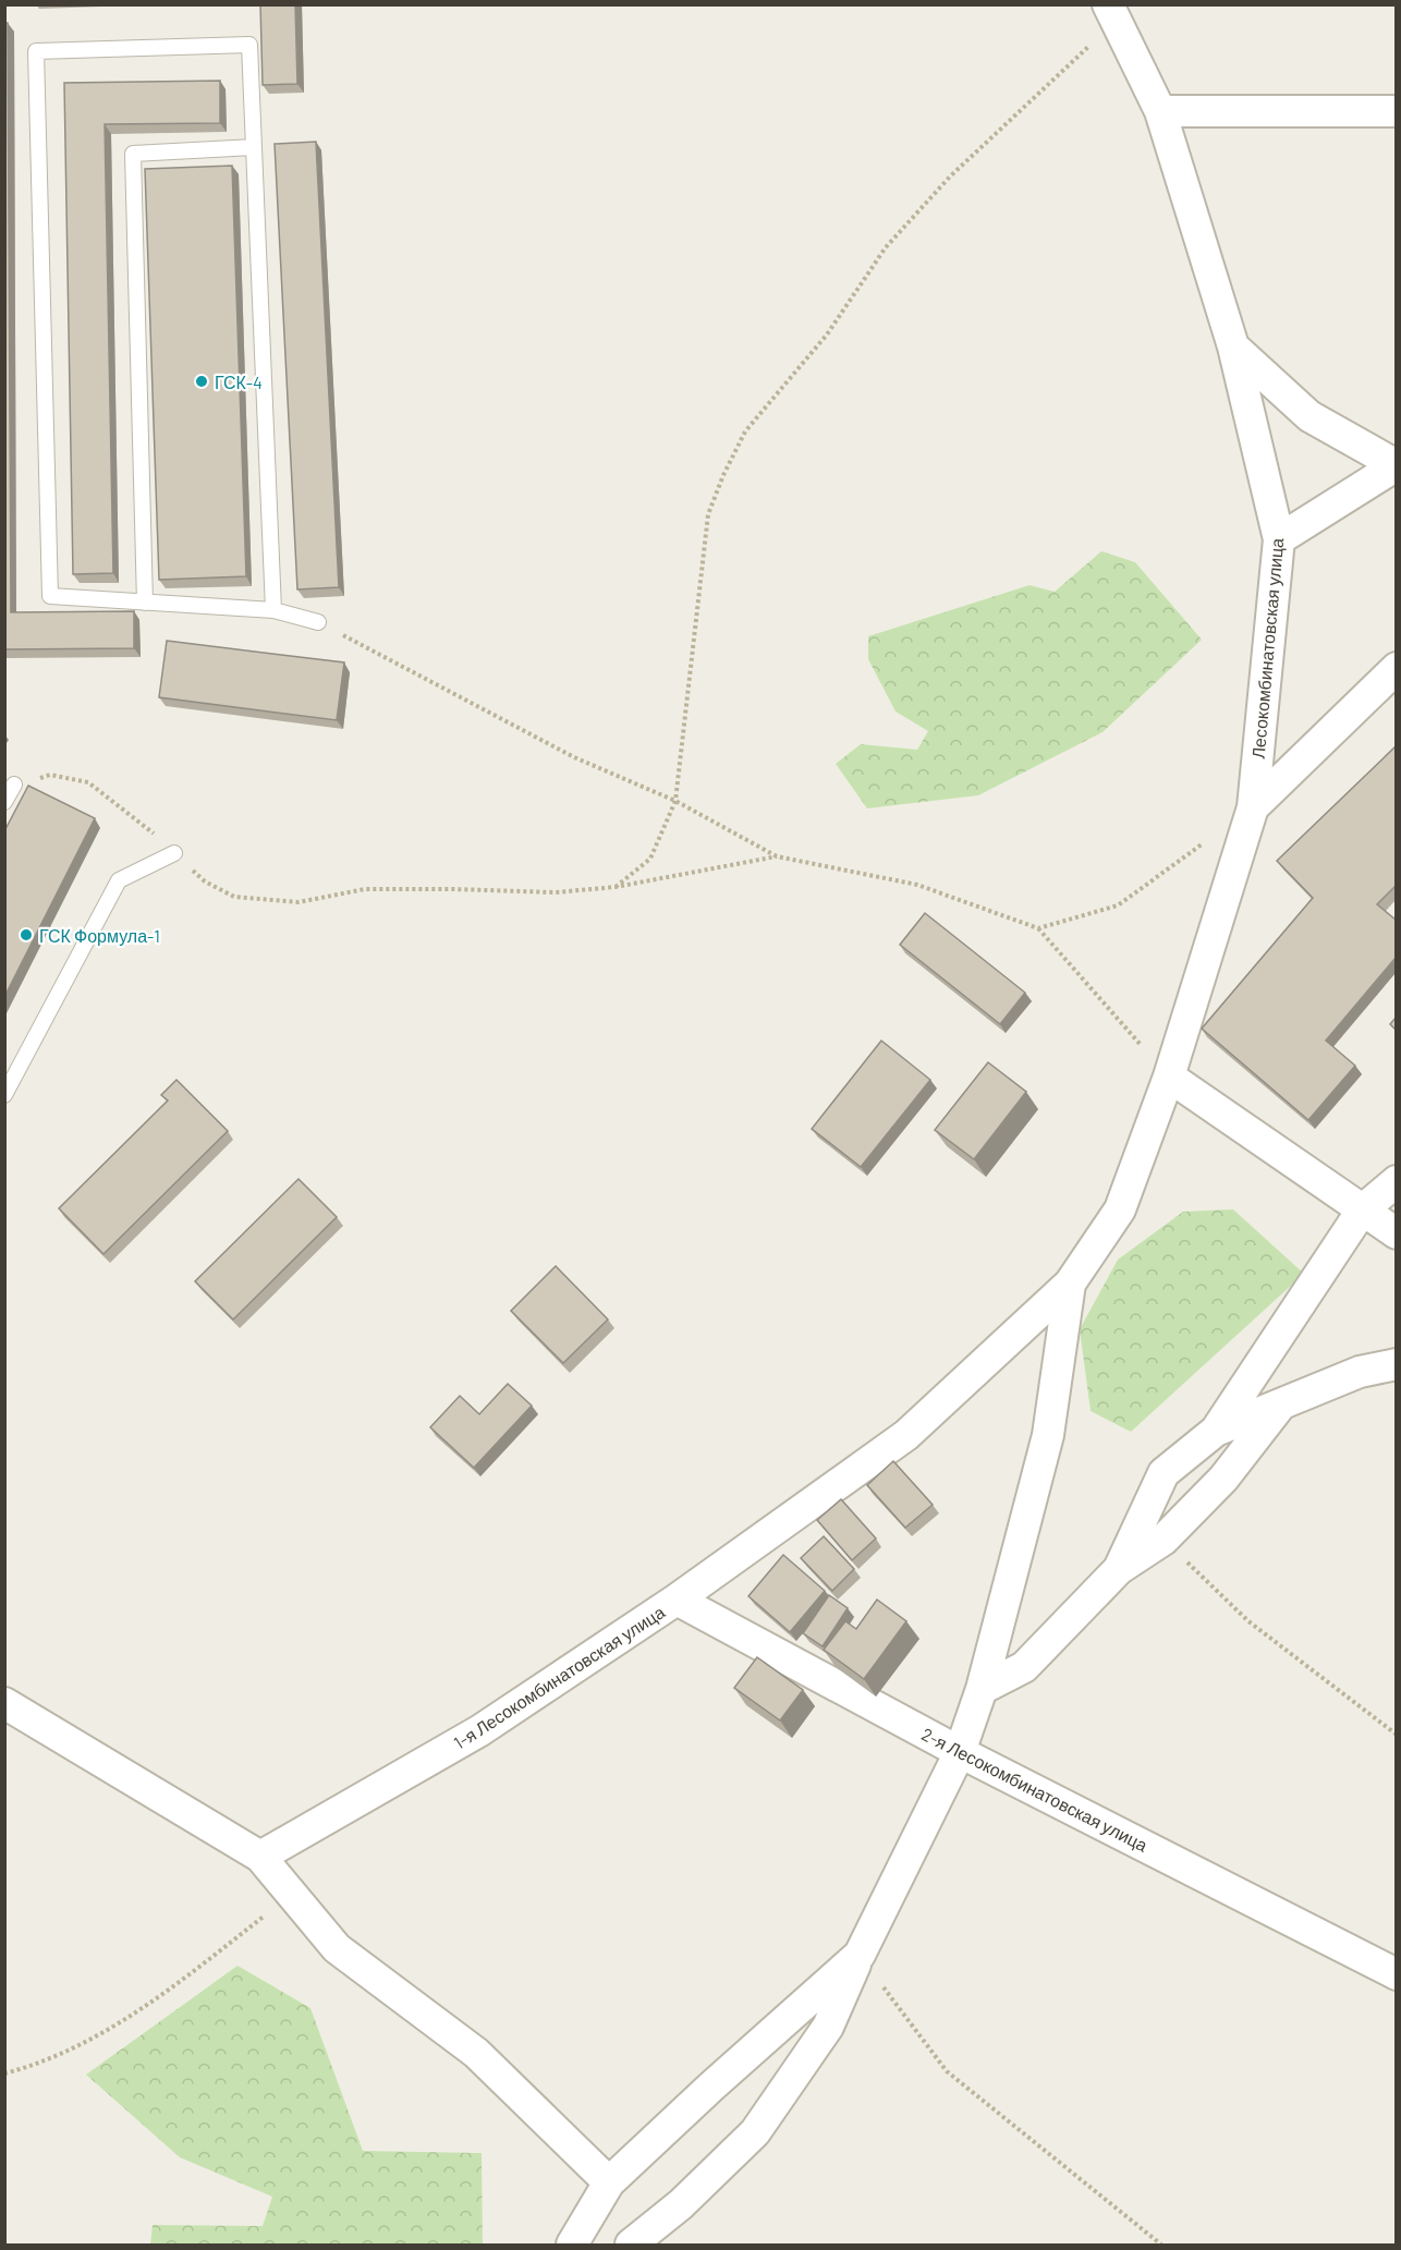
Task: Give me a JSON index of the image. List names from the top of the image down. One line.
{"streets":{"street":["Лесокомбинатовская улица","1-я Лесокомбинатовская улица","2-я Лесокомбинатовская улица"]},"crossings":[["Лесокомбинатовская улица","1-я Лесокомбинатовская улица"],["1-я Лесокомбинатовская улица","2-я Лесокомбинатовская улица"]],"places":["ГСК-4","ГСК Формула-1"]}
